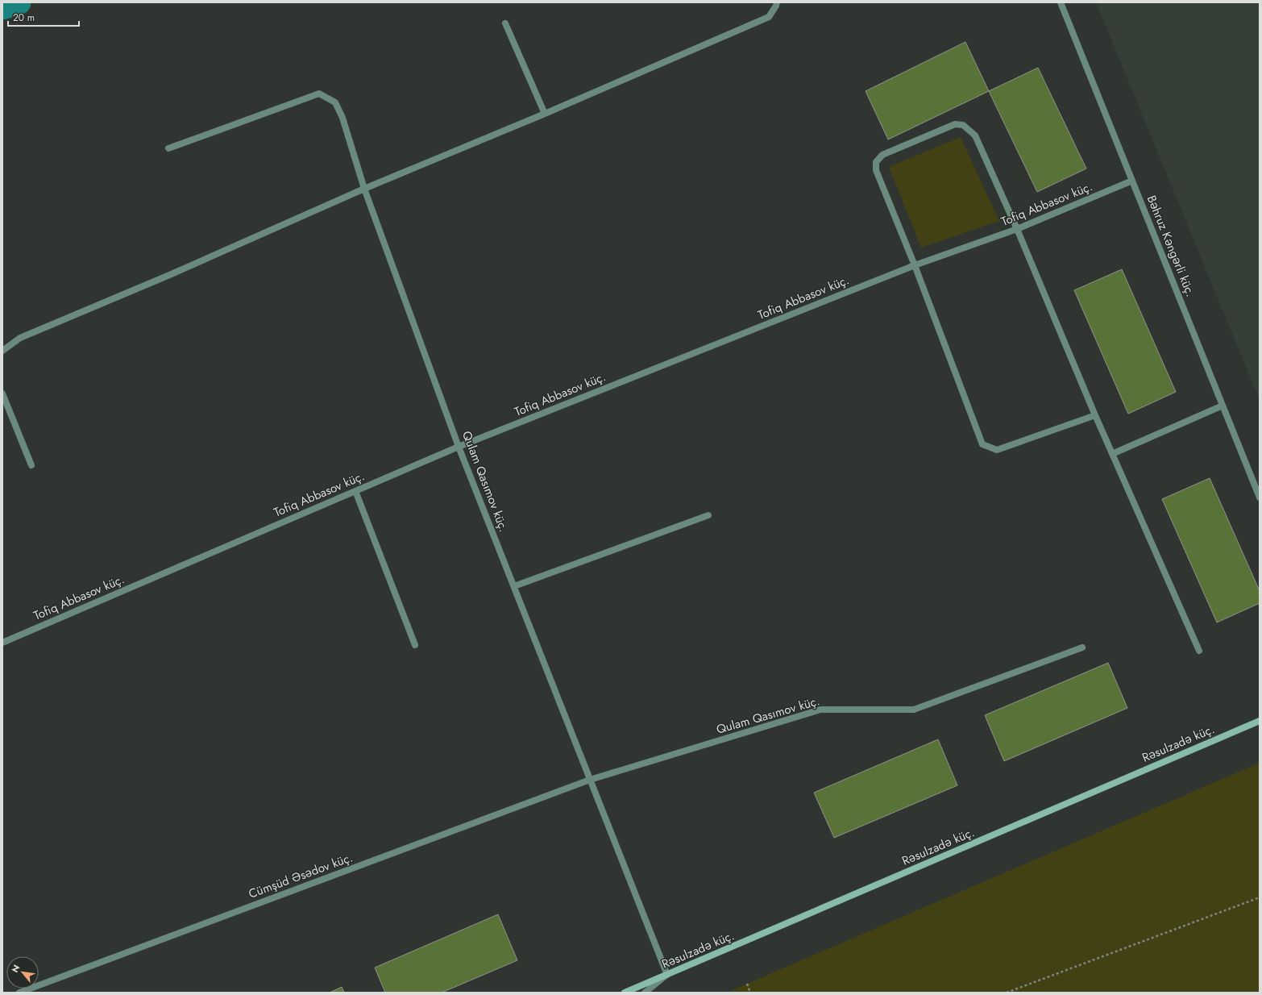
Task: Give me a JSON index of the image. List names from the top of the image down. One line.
{"streets":{"main road":["Rəsulzadə küç."],"street":["Tofiq Abbasov küç.","Bəhruz Kəngərli küç.","Qulam Qasımov küç.","Cümşüd Əsədov küç."]},"crossings":[["Tofiq Abbasov küç.","Bəhruz Kəngərli küç."],["Tofiq Abbasov küç.","Qulam Qasımov küç."],["Qulam Qasımov küç.","Rəsulzadə küç."],["Qulam Qasımov küç.","Cümşüd Əsədov küç."]],"scale_bar":"20 m","north":"top left"}
